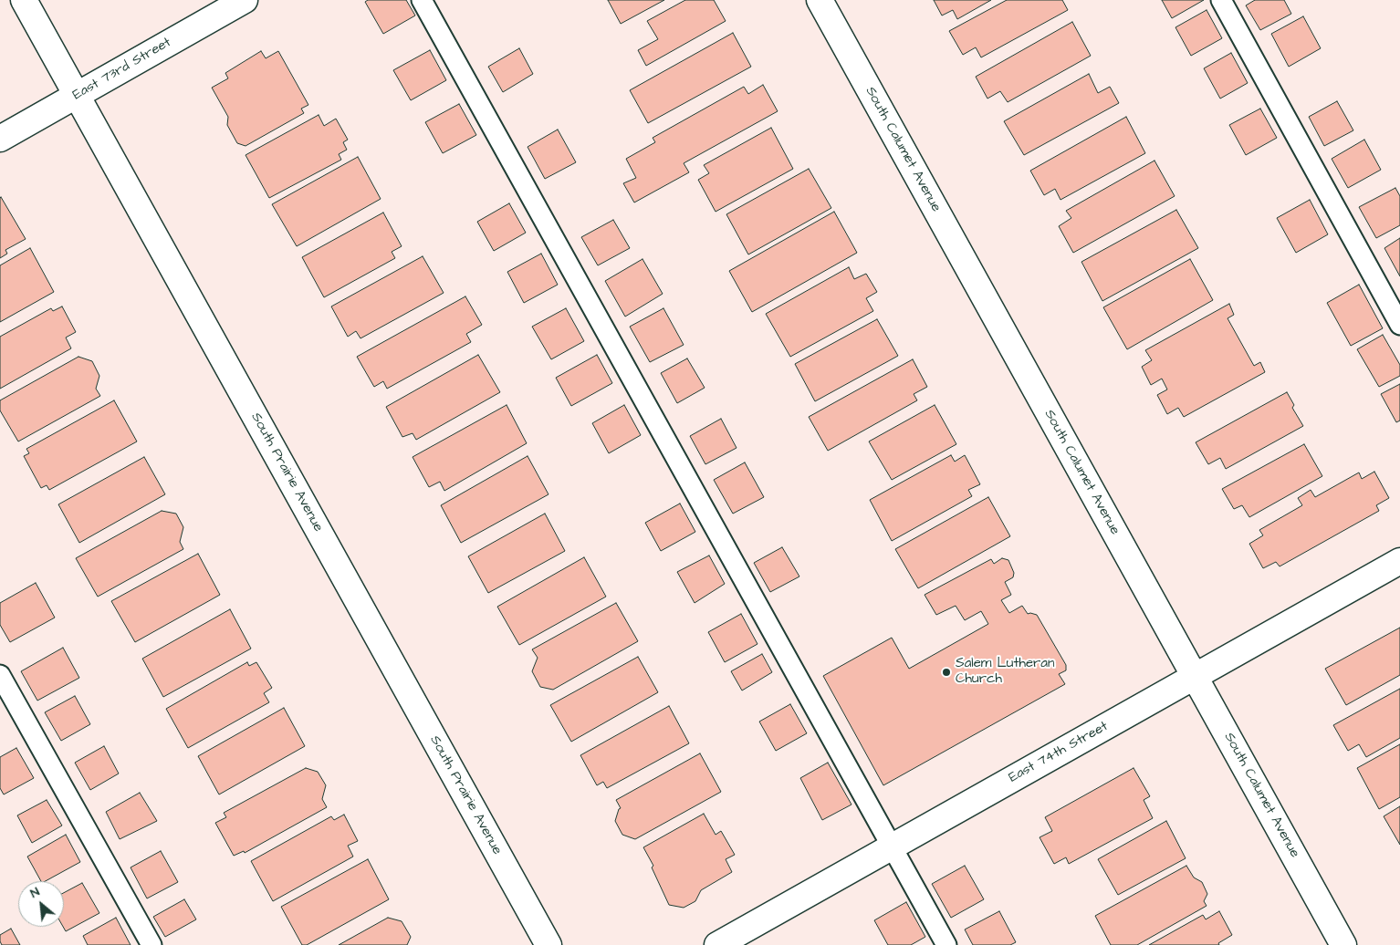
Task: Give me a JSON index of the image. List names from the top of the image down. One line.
{"streets":{"street":["East 73rd Street","South Calumet Avenue","South Prairie Avenue","East 74th Street"]},"crossings":[["East 73rd Street","South Prairie Avenue"],["South Calumet Avenue","East 74th Street"]],"places":["Salem Lutheran Church"],"north":"top left"}
